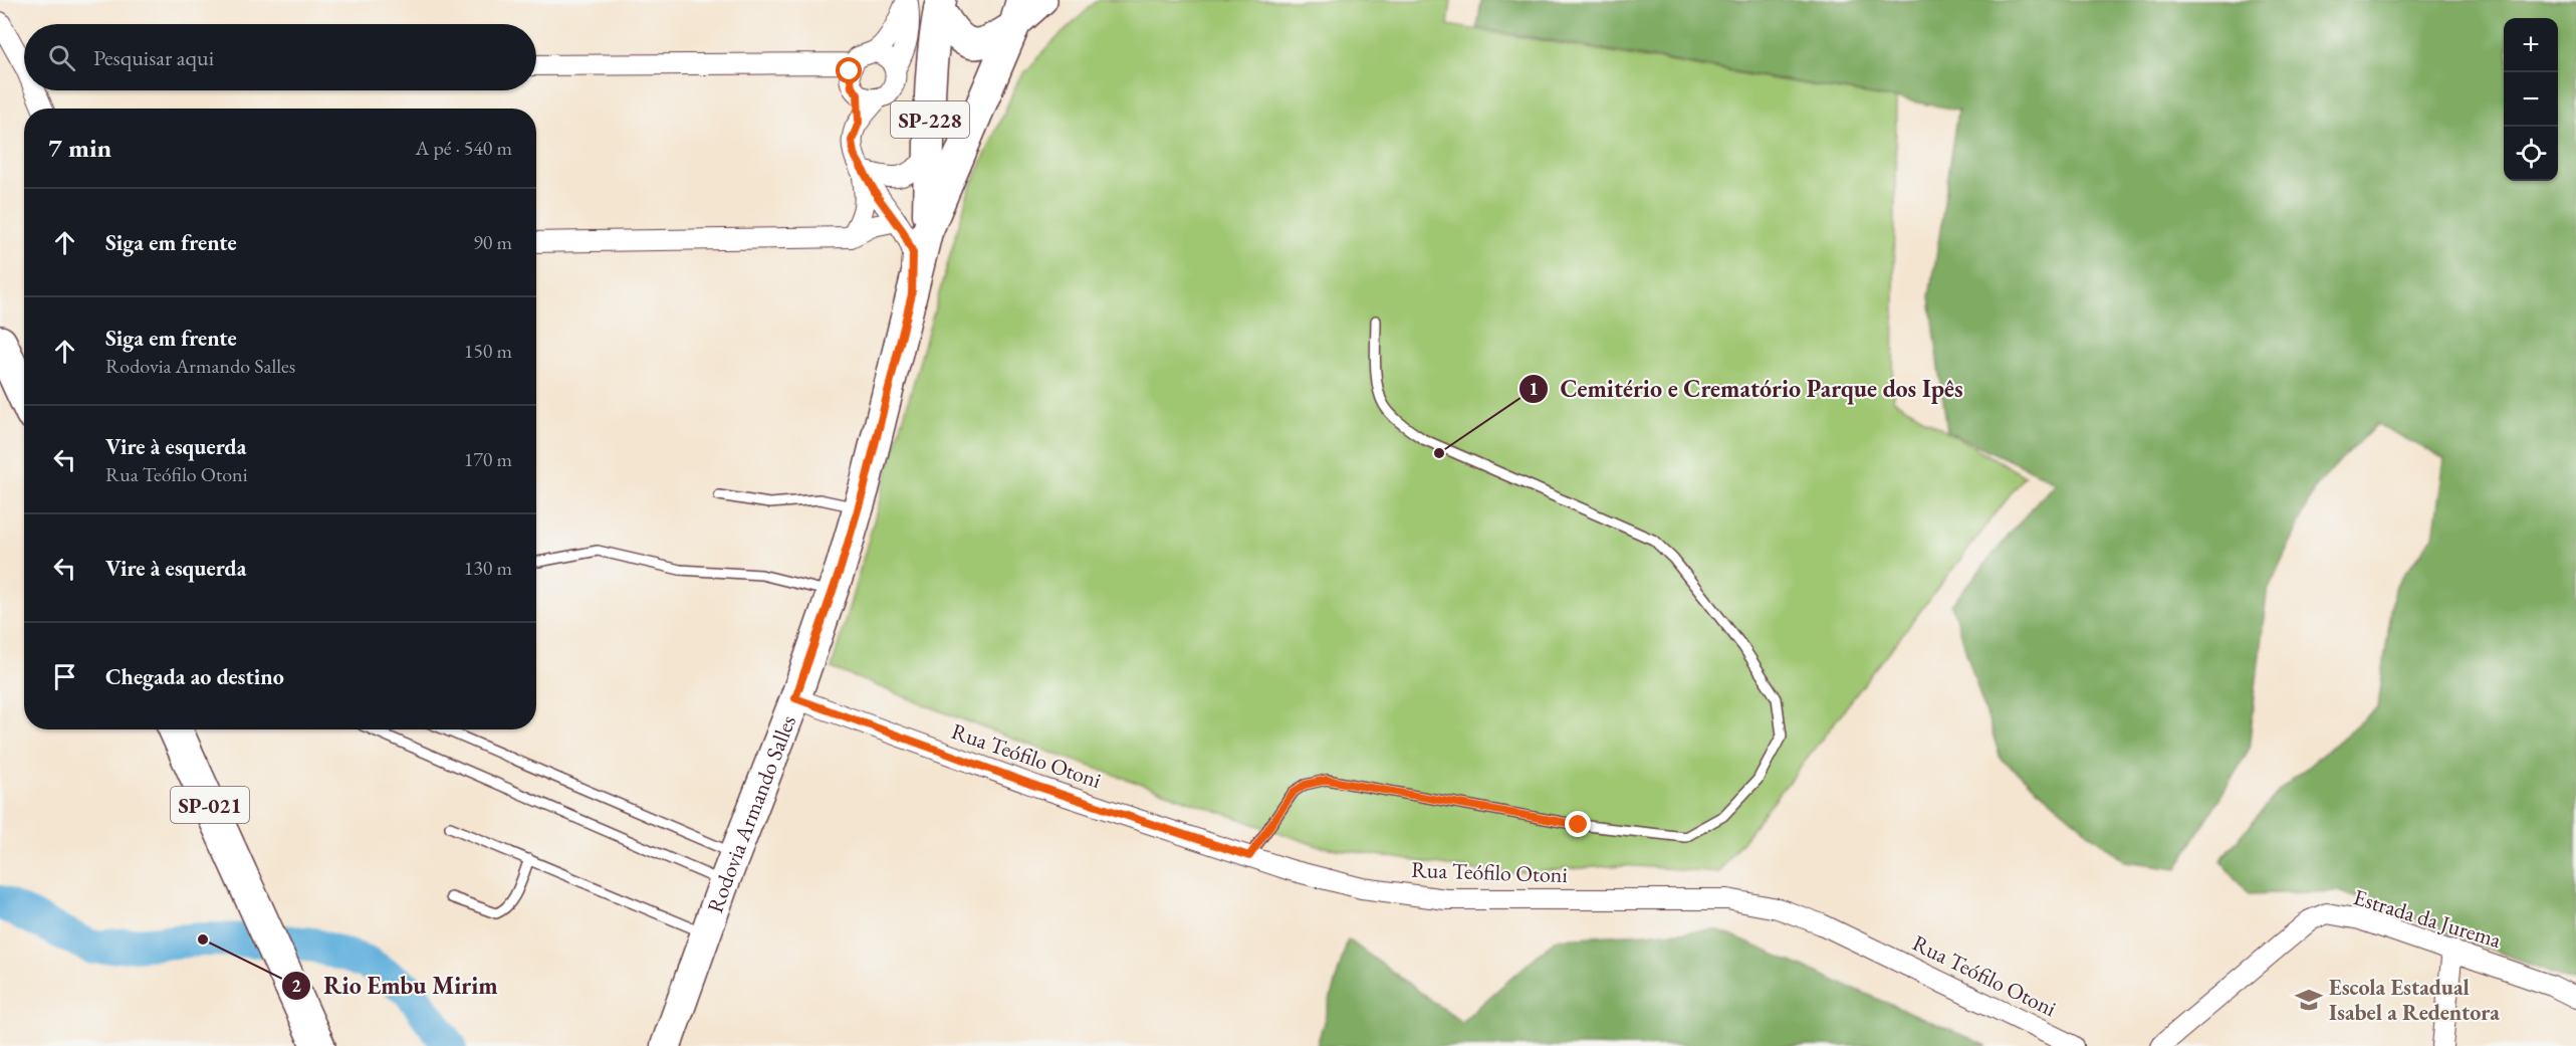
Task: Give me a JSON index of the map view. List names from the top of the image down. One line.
{"streets":{"highway":["SP-021"],"main road":["SP-228","Rodovia Armando Salles"],"street":["Rua Teófilo Otoni","Estrada da Jurema"]},"crossings":[["Rua Teófilo Otoni","Rodovia Armando Salles"]],"places":{"other":["Cemitério e Crematório Parque dos Ipês","Rio Embu Mirim"],"school or university":["Escola Estadual Isabel a Redentora"]},"page":{"map_buttons":["+","−"],"search":"Pesquisar aqui","heading":["7 min","A pé · 540 m"],"list":[["Siga em frente","90 m"],["Siga em frente","Rodovia Armando Salles","150 m"],["Vire à esquerda","Rua Teófilo Otoni","170 m"],["Vire à esquerda","130 m"],"Chegada ao destino"]}}
